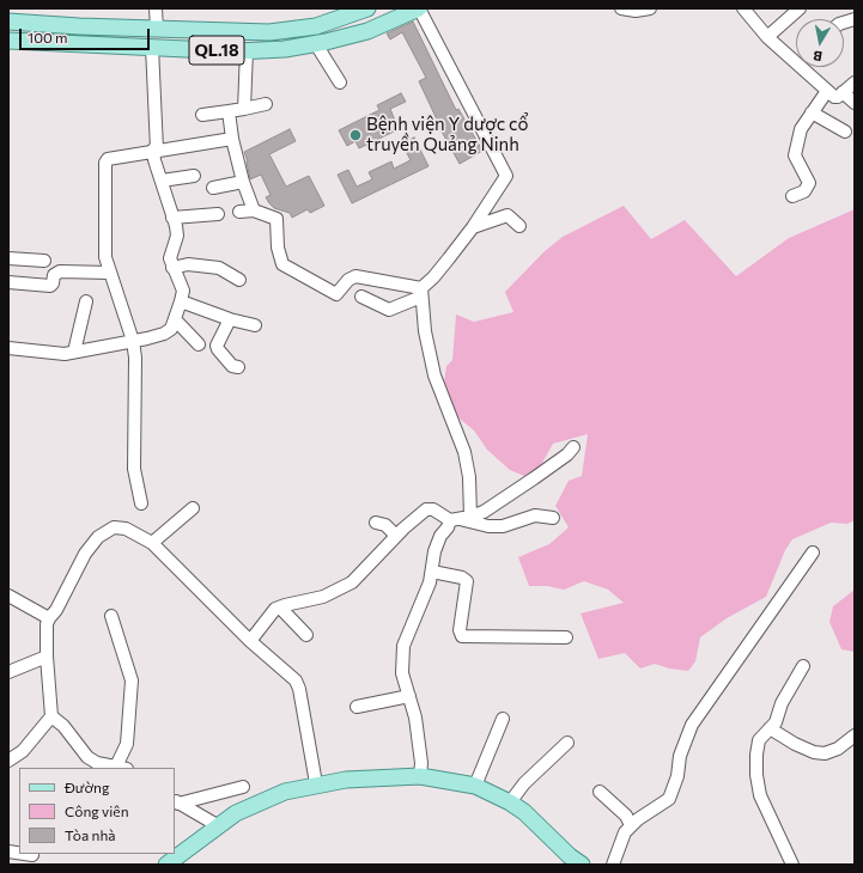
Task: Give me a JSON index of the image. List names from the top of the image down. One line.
{"streets":{"main road":["QL.18"]},"places":["Bệnh viện Y dược cổ truyền Quảng Ninh"],"legend":["Đường","Công viên","Tòa nhà"],"scale_bar":"100 m","north":"bottom"}
